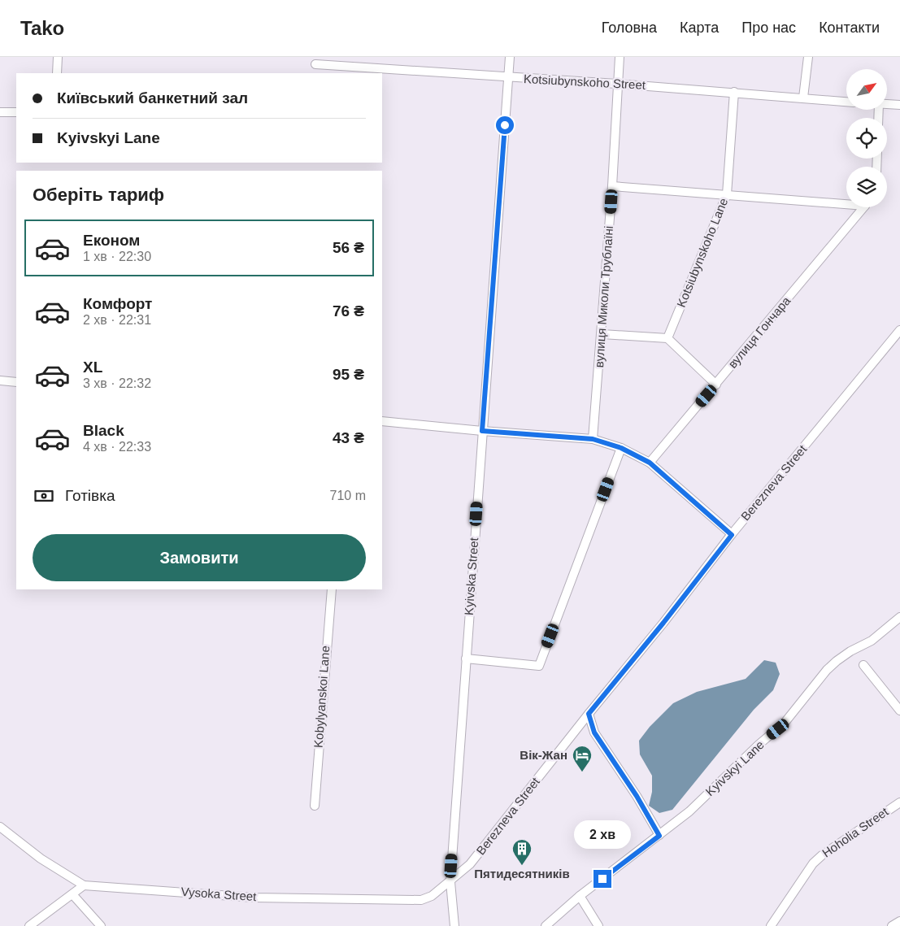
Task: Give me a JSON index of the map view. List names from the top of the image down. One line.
{"streets":{"street":["Kotsiubynskoho Street","Kotsiubynskoho Lane","вулиця Миколи Трублаїні","вулиця Гончара","Berezneva Street","Kyivska Street","Kobylyanskoi Lane","Kyivskyi Lane","Hoholia Street","Vysoka Street"]},"crossings":[["Kotsiubynskoho Street","Kotsiubynskoho Lane"],["Kotsiubynskoho Street","вулиця Миколи Трублаїні"],["Kotsiubynskoho Street","Kyivska Street"],["Berezneva Street","Kyivska Street"],["Berezneva Street","Vysoka Street"],["Kyivska Street","Vysoka Street"]],"places":{"hotel":["Вік-Жан"],"building":["Пятидесятників"]},"north":"top right","page":{"header":"Tako","nav":["Головна","Карта","Про нас","Контакти"],"banner":["Київський банкетний зал","Kyivskyi Lane"],"heading":"Оберіть тариф","list":[{"name":"Економ","note":"1 хв · 22:30","value":"56 ₴"},{"name":"Комфорт","note":"2 хв · 22:31","value":"76 ₴"},{"name":"XL","note":"3 хв · 22:32","value":"95 ₴"},{"name":"Black","note":"4 хв · 22:33","value":"43 ₴"}],"pay":["Готівка","710 m"],"buttons":"Замовити","bubble":"2 хв"}}
